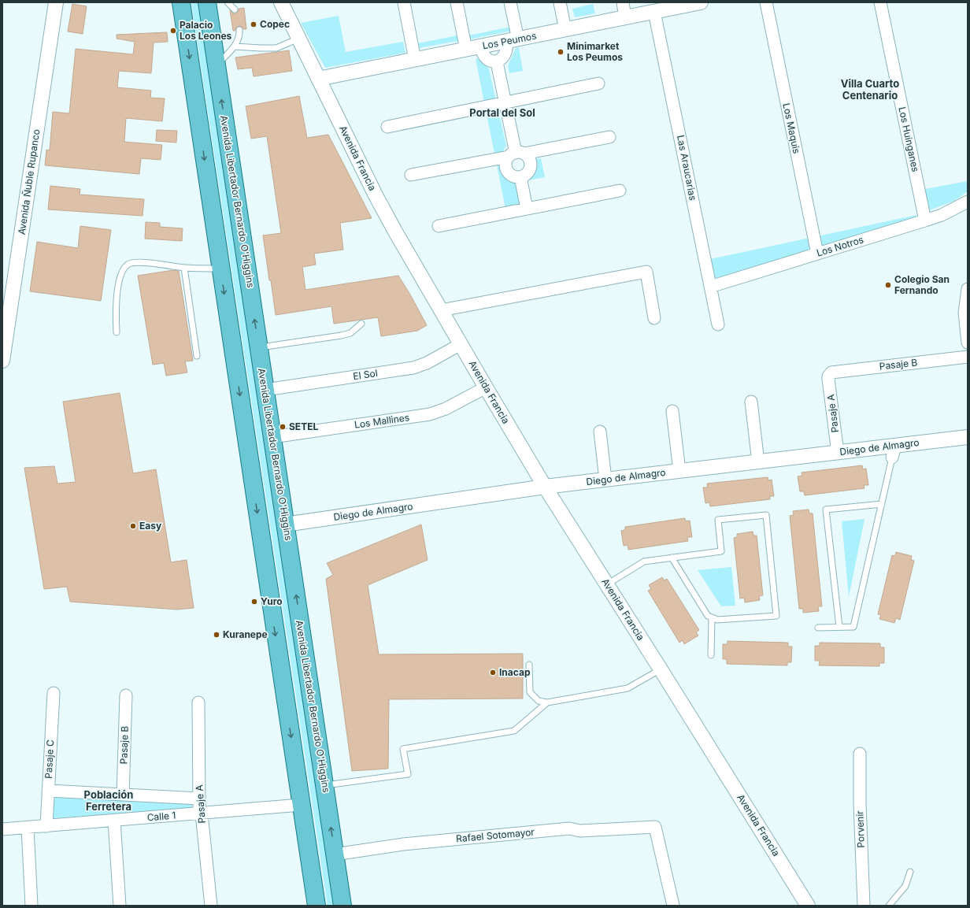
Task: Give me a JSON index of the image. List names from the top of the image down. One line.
{"streets":{"main road":["Avenida Libertador Bernardo O'Higgins"],"street":["Los Peumos","Los Maquis","Los Huinganes","Avenida Francia","Las Araucarias","Avenida Ñuble Rupanco","Los Notros","Pasaje B","El Sol","Pasaje A","Los Mallines","Diego de Almagro","Pasaje C","Calle 1","Porvenir","Rafael Sotomayor"]},"crossings":[["Los Peumos","Avenida Francia"],["Los Peumos","Las Araucarias"],["Los Maquis","Los Notros"],["Los Huinganes","Los Notros"],["Avenida Francia","El Sol"],["Avenida Francia","Los Mallines"],["Avenida Francia","Diego de Almagro"],["Las Araucarias","Los Notros"],["Avenida Libertador Bernardo O'Higgins","El Sol"],["Avenida Libertador Bernardo O'Higgins","Los Mallines"],["Avenida Libertador Bernardo O'Higgins","Diego de Almagro"],["Avenida Libertador Bernardo O'Higgins","Rafael Sotomayor"],["Pasaje B","Pasaje A"],["Pasaje B","Calle 1"],["Pasaje A","Diego de Almagro"],["Pasaje A","Calle 1"],["Pasaje C","Calle 1"]],"districts":["Villa Cuarto Centenario","Portal del Sol","Población Ferretera"],"places":["Copec","Palacio Los Leones","Minimarket Los Peumos","Colegio San Fernando","SETEL","Easy","Yuro","Kuranepe","Inacap"]}
